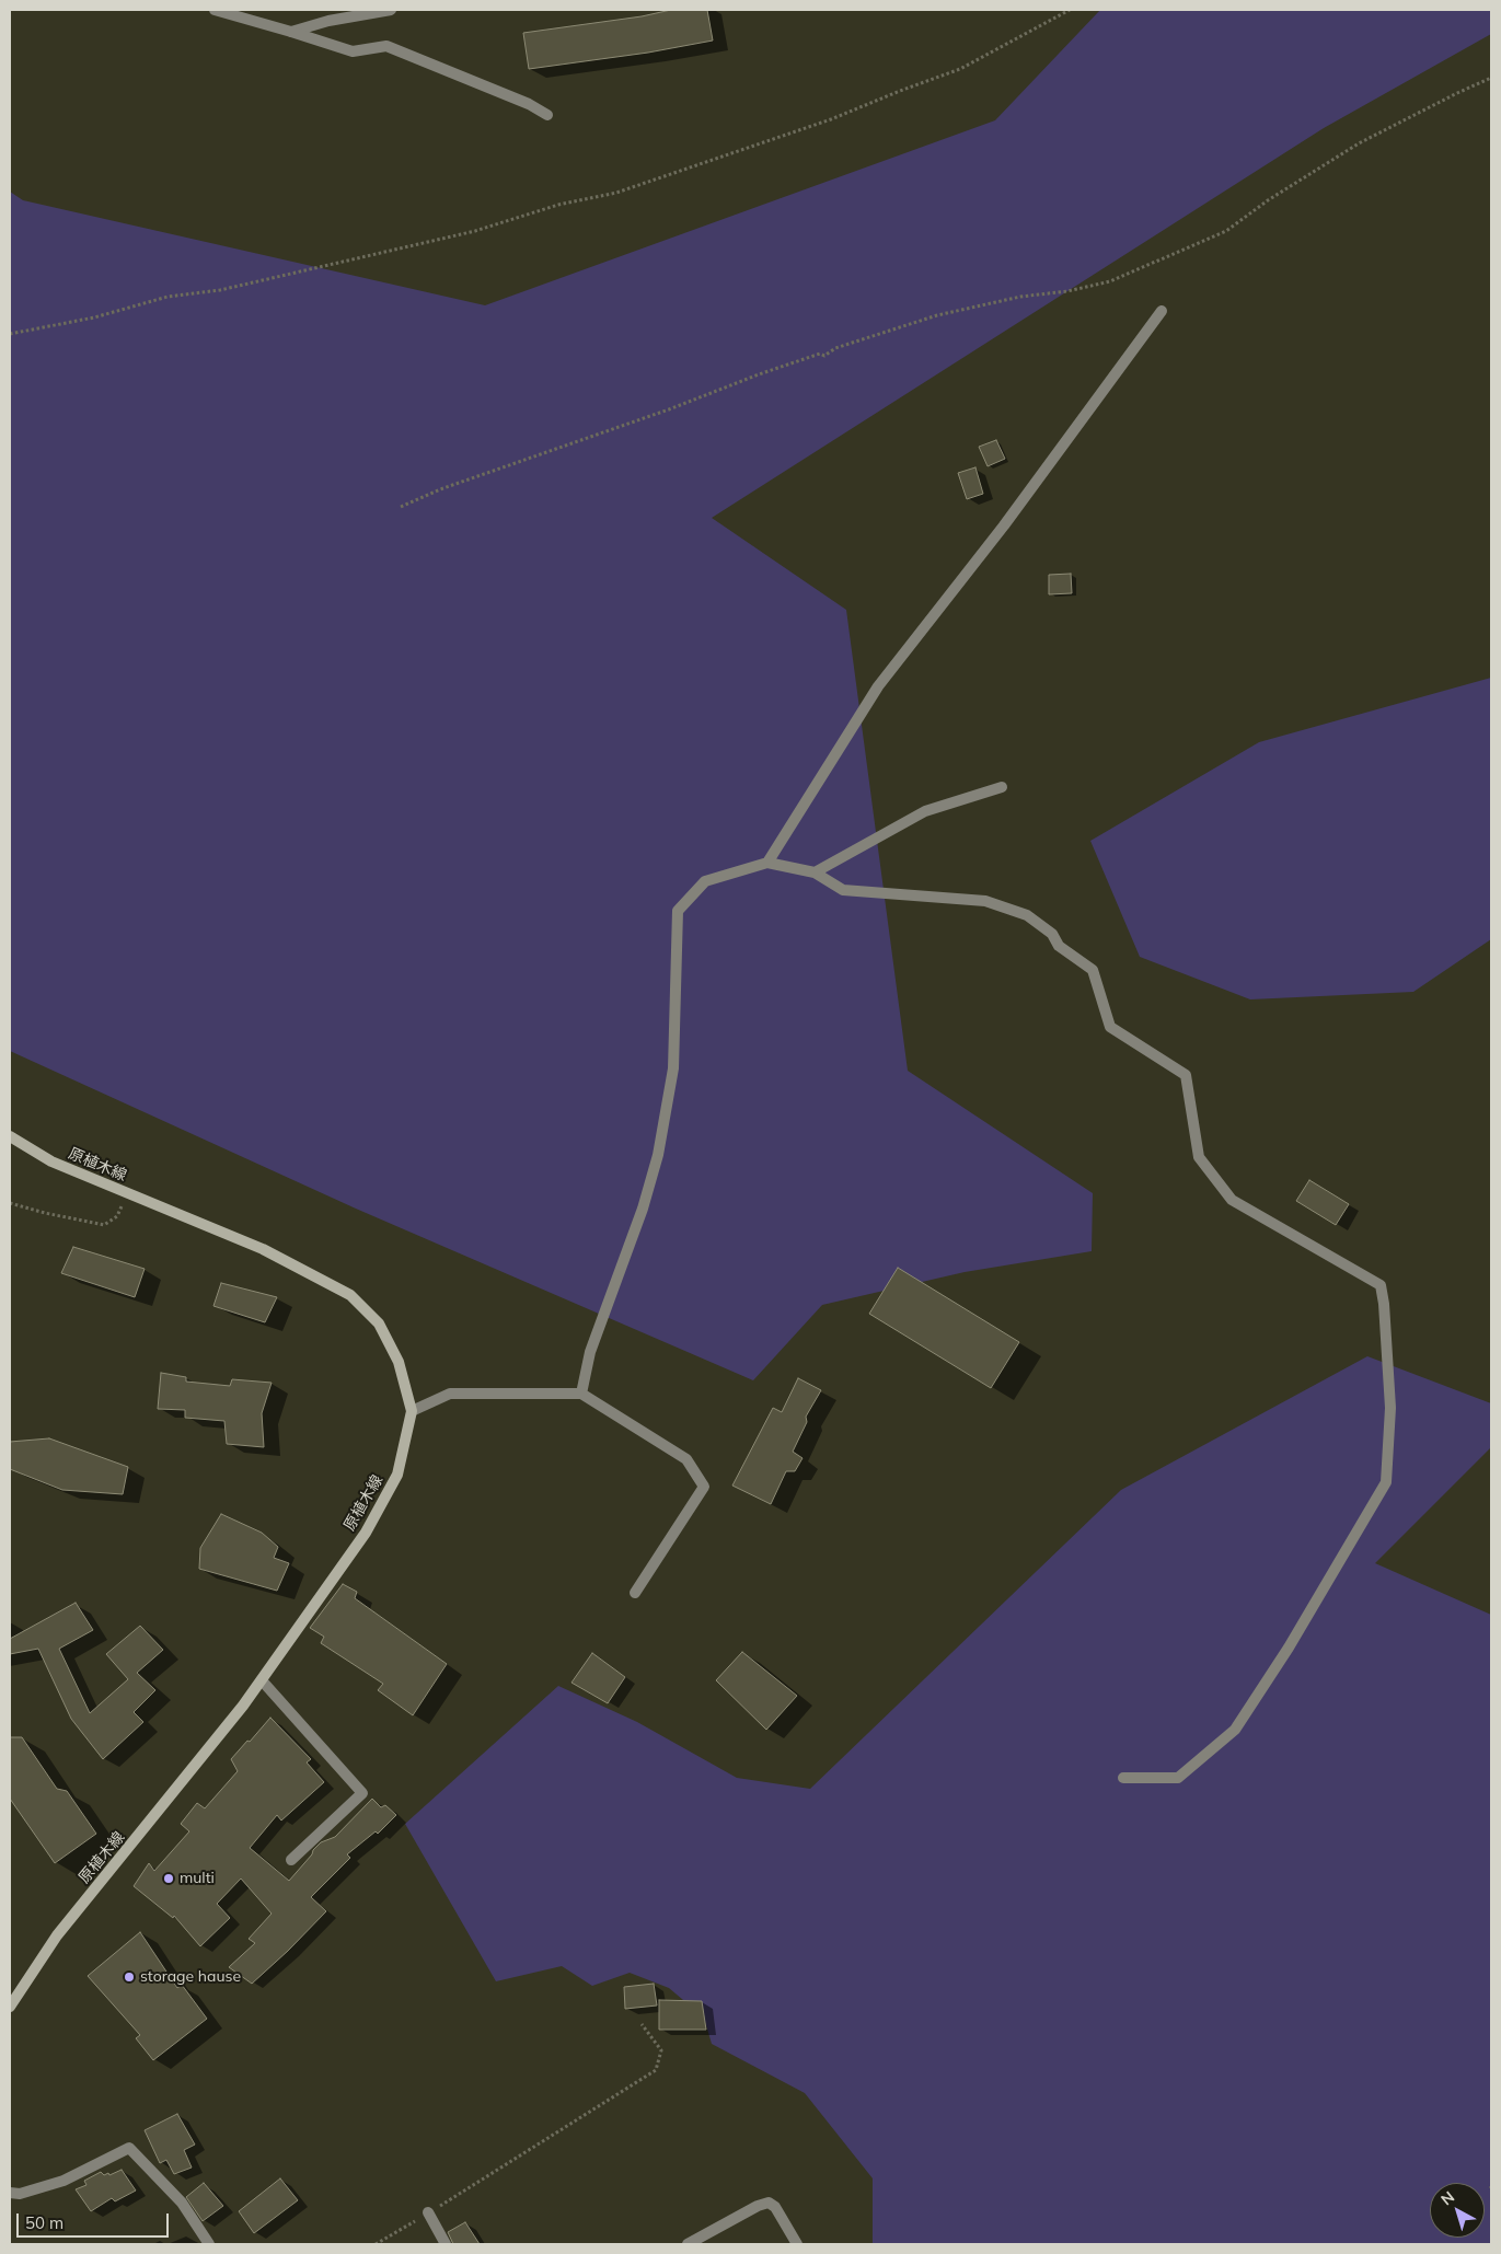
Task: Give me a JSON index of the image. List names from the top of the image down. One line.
{"streets":{"main road":["原植木線"]},"places":["multi","storage hause"],"scale_bar":"50 m","north":"top left"}
